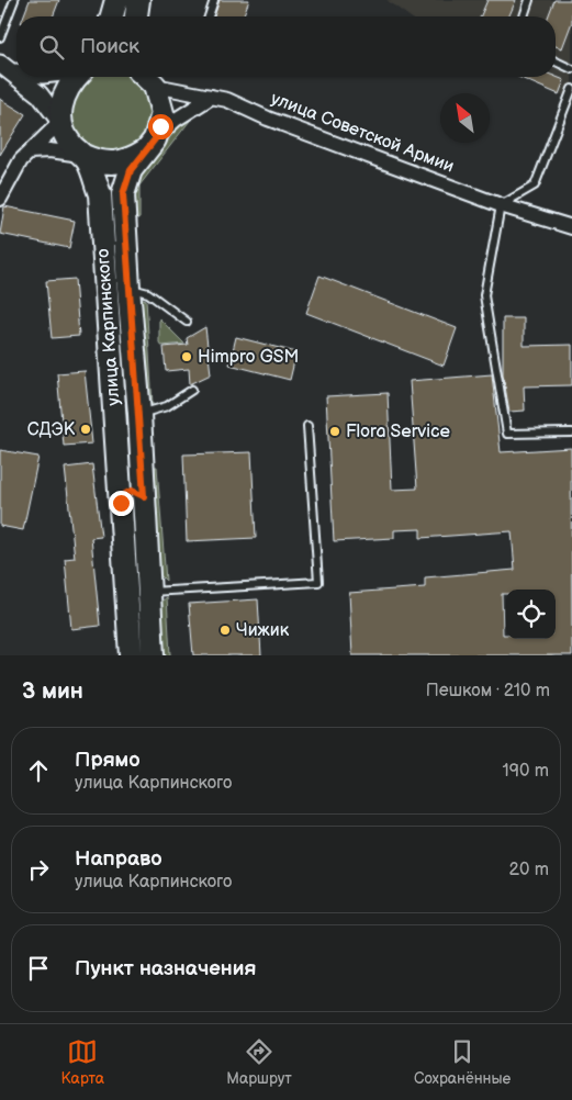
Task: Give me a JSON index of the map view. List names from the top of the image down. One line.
{"streets":{"main road":["улица Карпинского"],"street":["улица Советской Армии"]},"places":["Himpro GSM","СДЭК","Flora Service","Чижик"],"north":"top left","page":{"search":"Поиск","heading":["3 мин","Пешком · 210 m"],"list":[["Прямо","улица Карпинского","190 m"],["Направо","улица Карпинского","20 m"],"Пункт назначения"],"nav":["Карта","Маршрут","Сохранённые"]}}
